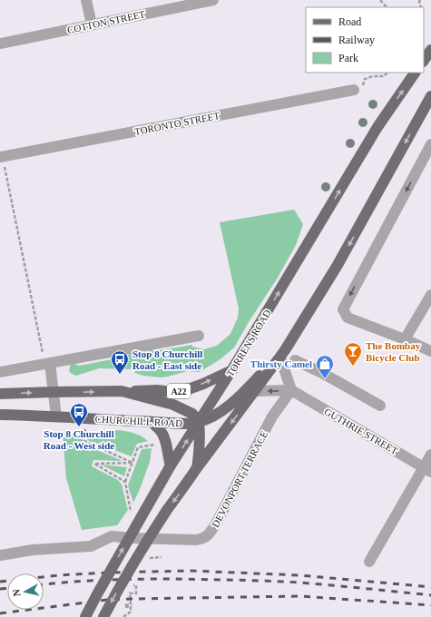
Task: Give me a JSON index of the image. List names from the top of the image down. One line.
{"streets":{"main road":["TORRENS ROAD","A22","CHURCHILL ROAD"],"street":["COTTON STREET","TORONTO STREET","GUTHRIE STREET","DEVONPORT TERRACE"]},"crossings":[["TORRENS ROAD","A22"],["TORRENS ROAD","CHURCHILL ROAD"],["A22","CHURCHILL ROAD"],["GUTHRIE STREET","DEVONPORT TERRACE"]],"places":{"bar":["The Bombay Bicycle Club"],"bus stop":["Stop 8 Churchill Road - East side","Stop 8 Churchill Road - West side"],"shop":["Thirsty Camel"]},"legend":["Road","Railway","Park"],"north":"left"}
